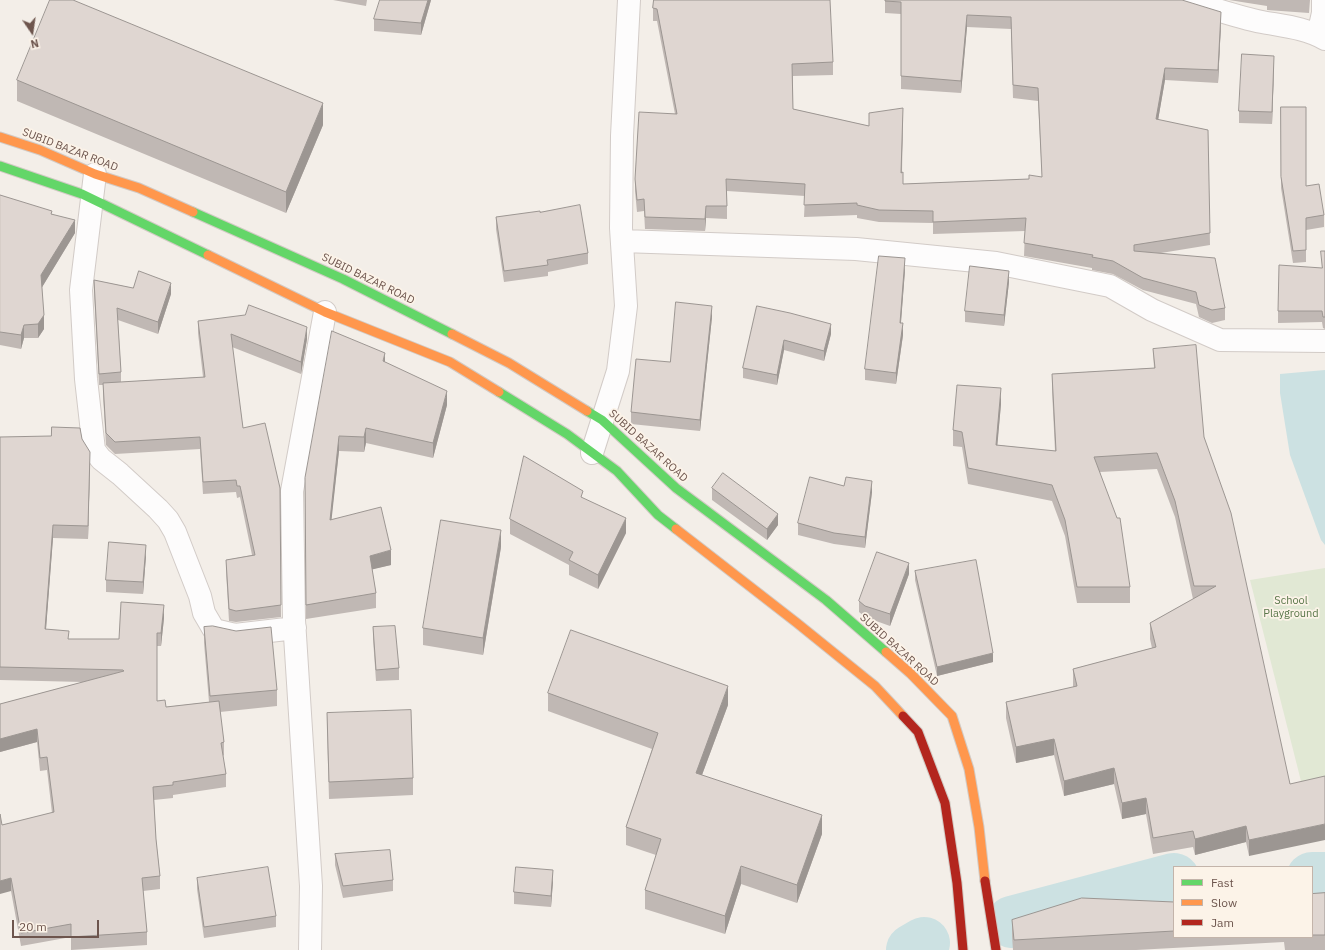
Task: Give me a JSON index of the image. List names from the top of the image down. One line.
{"streets":{"main road":["SUBID BAZAR ROAD"]},"parks":["School Playground"],"legend":["Fast","Slow","Jam"],"scale_bar":"20 m","north":"bottom"}
